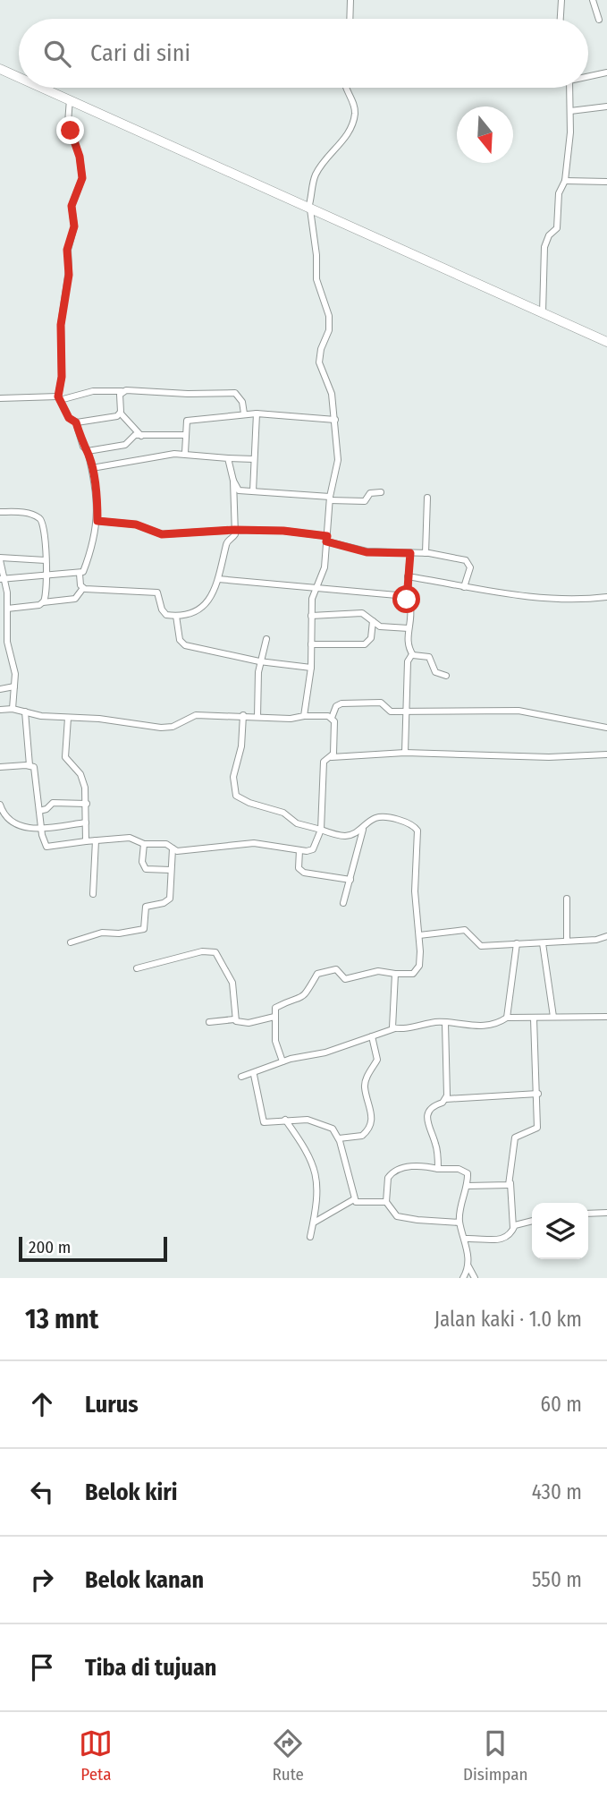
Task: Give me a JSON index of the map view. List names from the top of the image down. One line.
{"scale_bar":"200 m","north":"bottom","page":{"search":"Cari di sini","scale":"200 m","heading":["13 mnt","Jalan kaki · 1.0 km"],"list":[["Lurus","60 m"],["Belok kiri","430 m"],["Belok kanan","550 m"],"Tiba di tujuan"],"nav":["Peta","Rute","Disimpan"]}}
